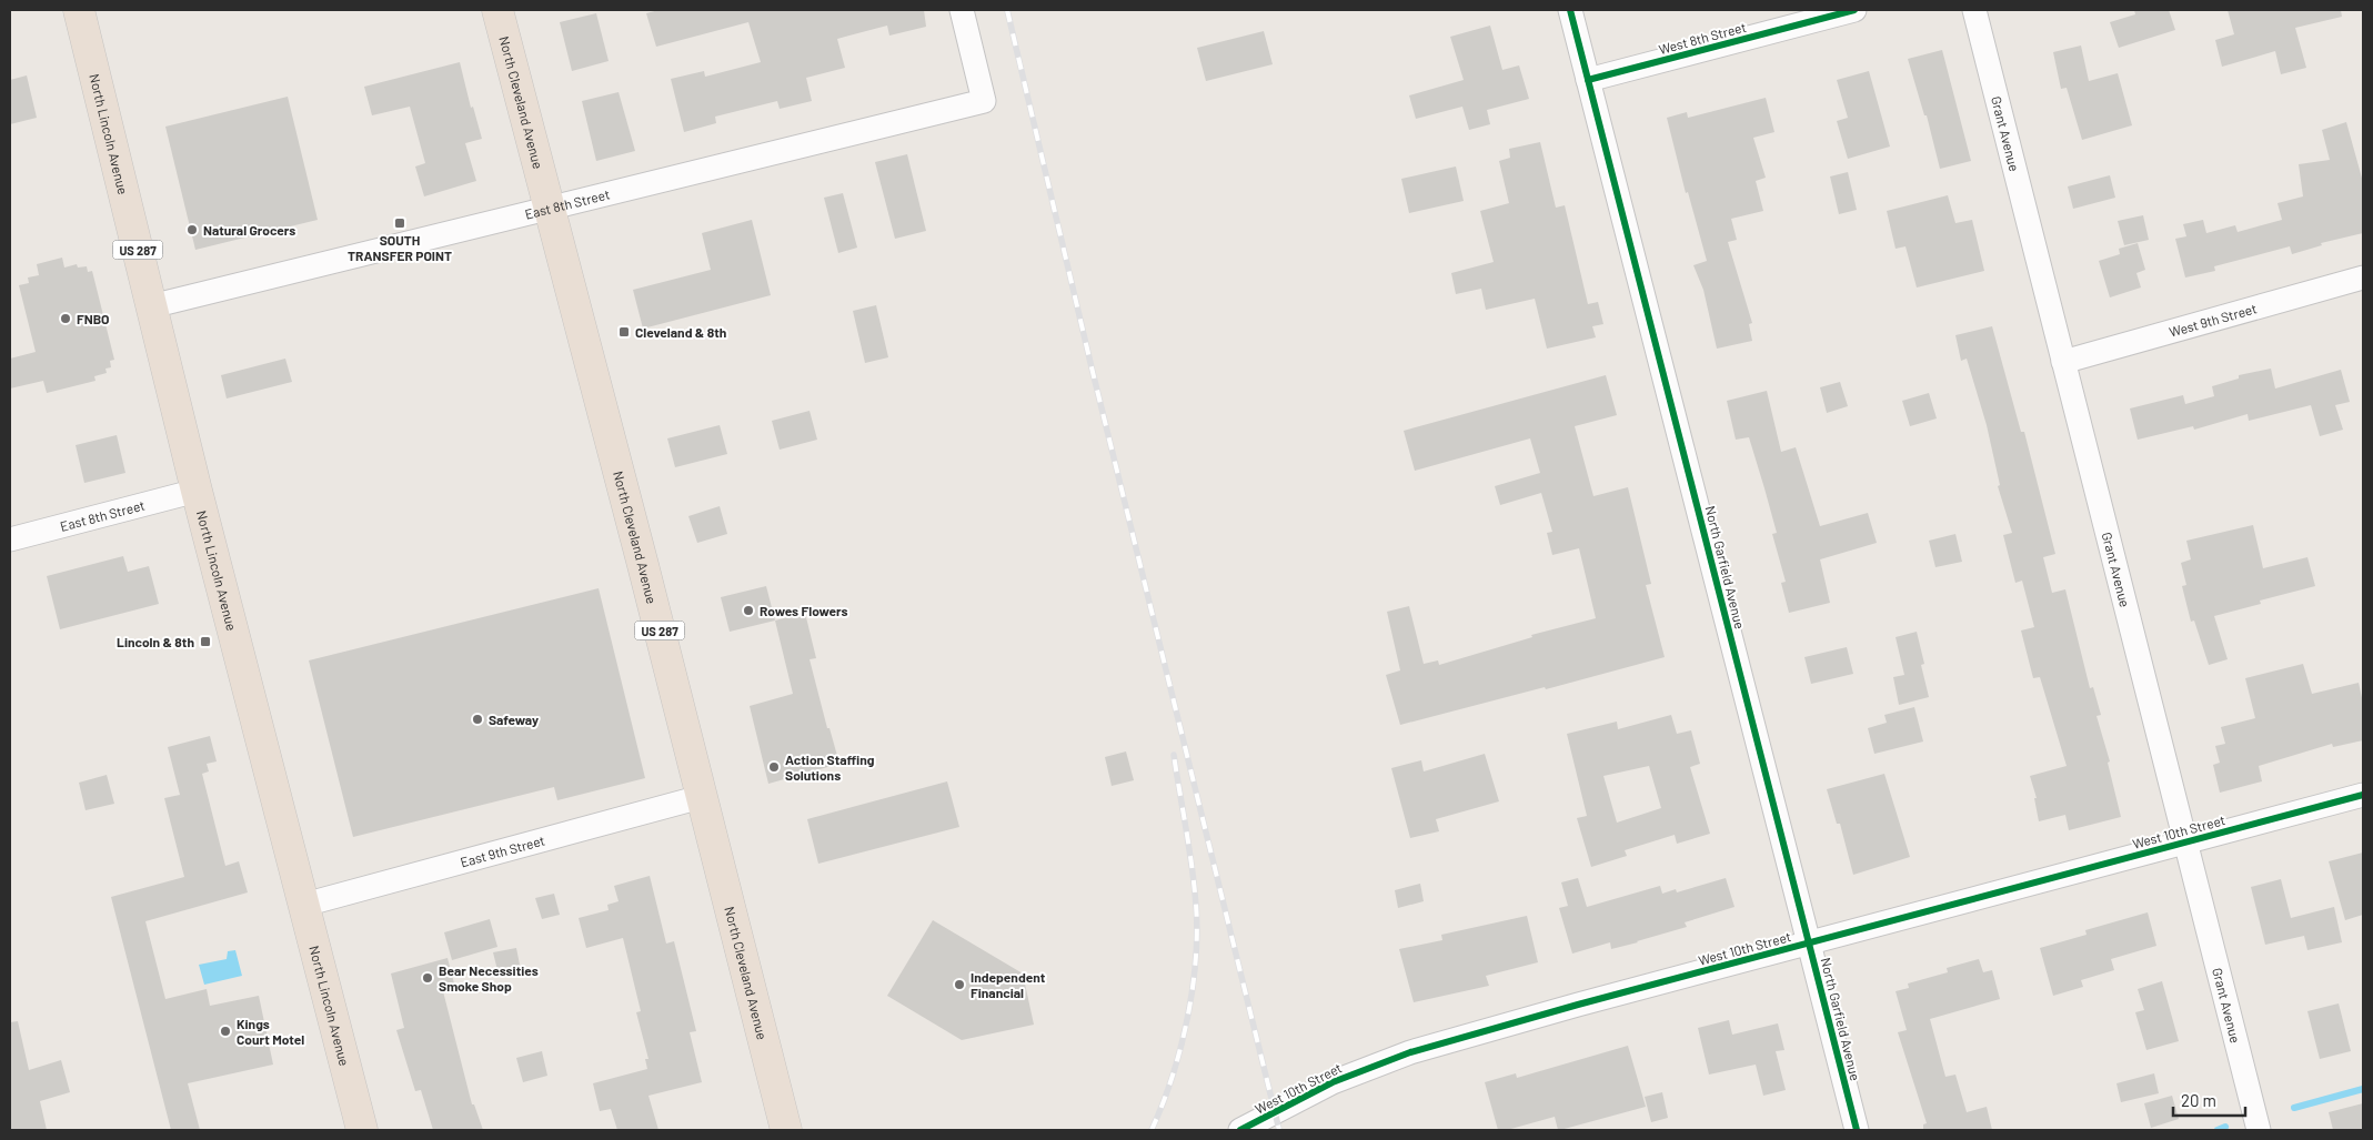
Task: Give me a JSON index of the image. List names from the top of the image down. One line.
{"streets":{"highway":["North Cleveland Avenue","North Lincoln Avenue","US 287"],"street":["West 8th Street","Grant Avenue","East 8th Street","West 9th Street","North Garfield Avenue","West 10th Street","East 9th Street"]},"crossings":[["West 8th Street","North Garfield Avenue"],["North Cleveland Avenue","East 8th Street"],["North Cleveland Avenue","East 9th Street"],["North Lincoln Avenue","East 8th Street"],["North Lincoln Avenue","East 9th Street"],["Grant Avenue","West 9th Street"],["Grant Avenue","West 10th Street"],["North Garfield Avenue","West 10th Street"]],"places":{"transit":["SOUTH TRANSFER POINT","Cleveland & 8th","Lincoln & 8th"],"other":["Natural Grocers","FNBO","Rowes Flowers","Safeway","Action Staffing Solutions","Bear Necessities Smoke Shop","Independent Financial","Kings Court Motel"]},"scale_bar":"20 m"}
